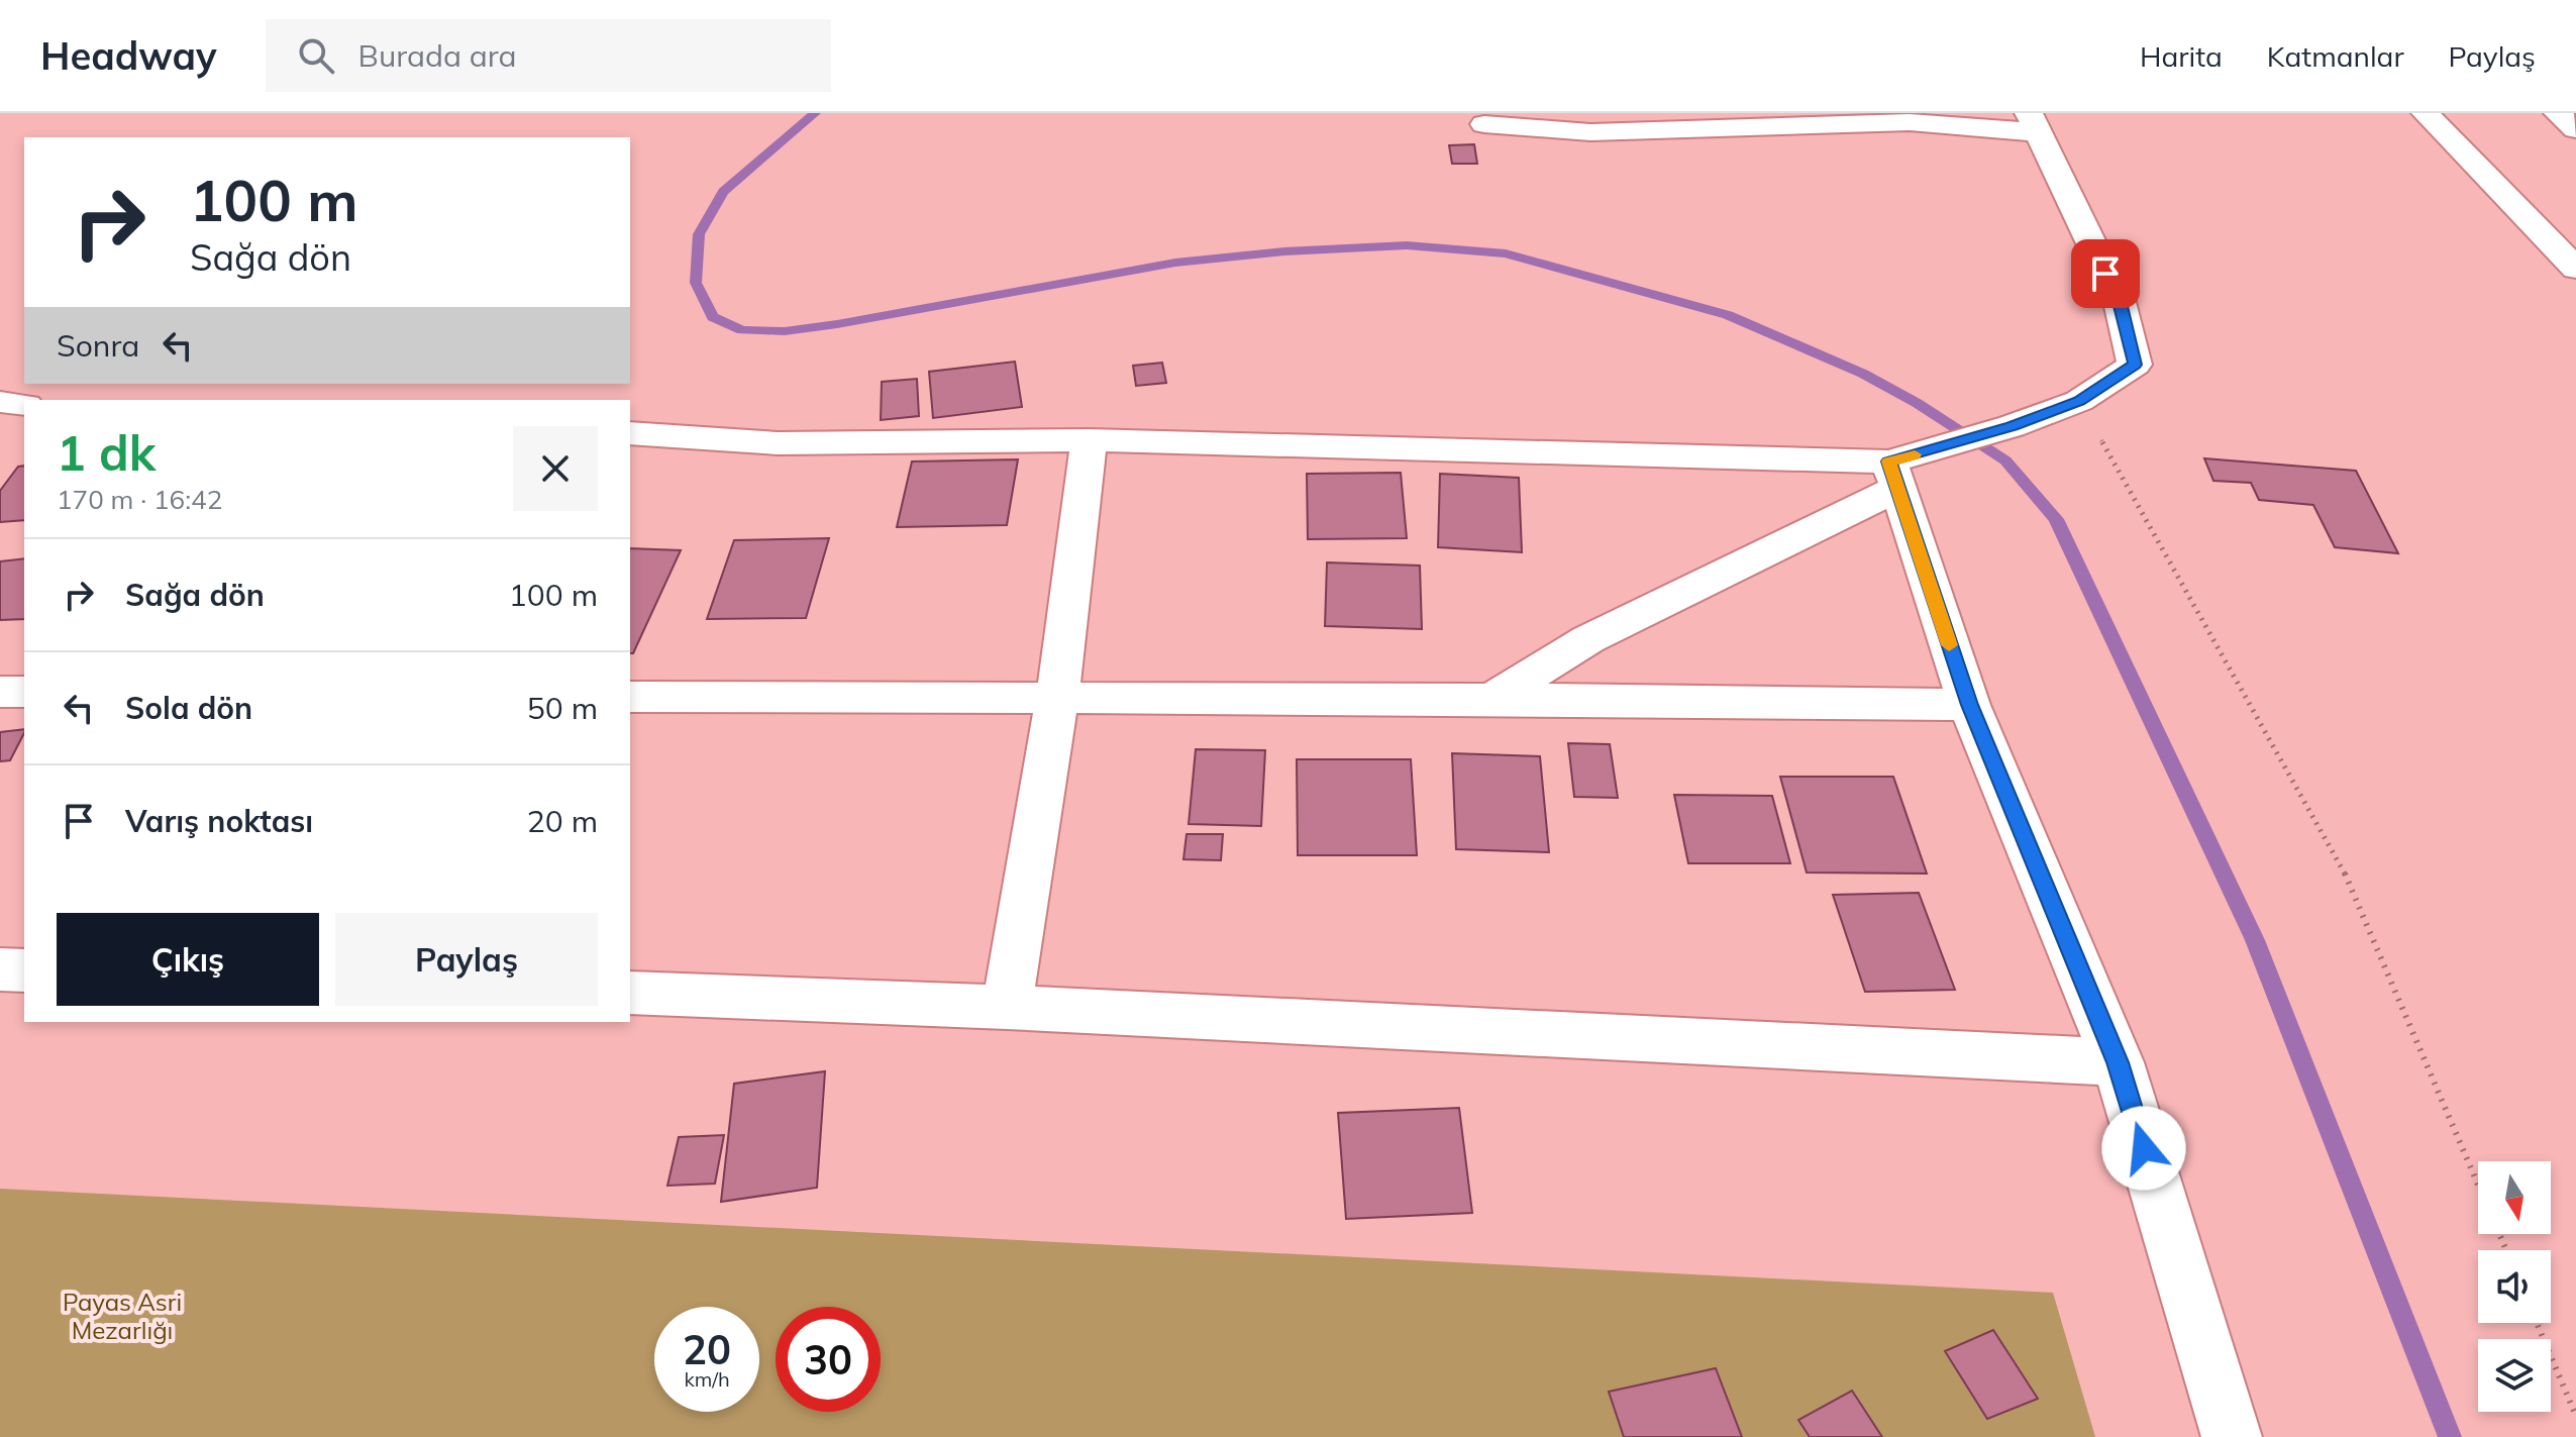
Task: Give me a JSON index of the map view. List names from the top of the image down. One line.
{"parks":["Payas Asri Mezarlığı"],"north":"bottom","page":{"header":"Headway","search":"Burada ara","nav":["Harita","Katmanlar","Paylaş"],"turn":["100 m","Sağa dön"],"then":"Sonra","heading":["1 dk","170 m · 16:42"],"list":[{"name":"Sağa dön","value":"100 m"},{"name":"Sola dön","value":"50 m"},{"name":"Varış noktası","value":"20 m"}],"buttons":["Çıkış","Paylaş"],"speed":"20 km/h","limit":"30"}}
